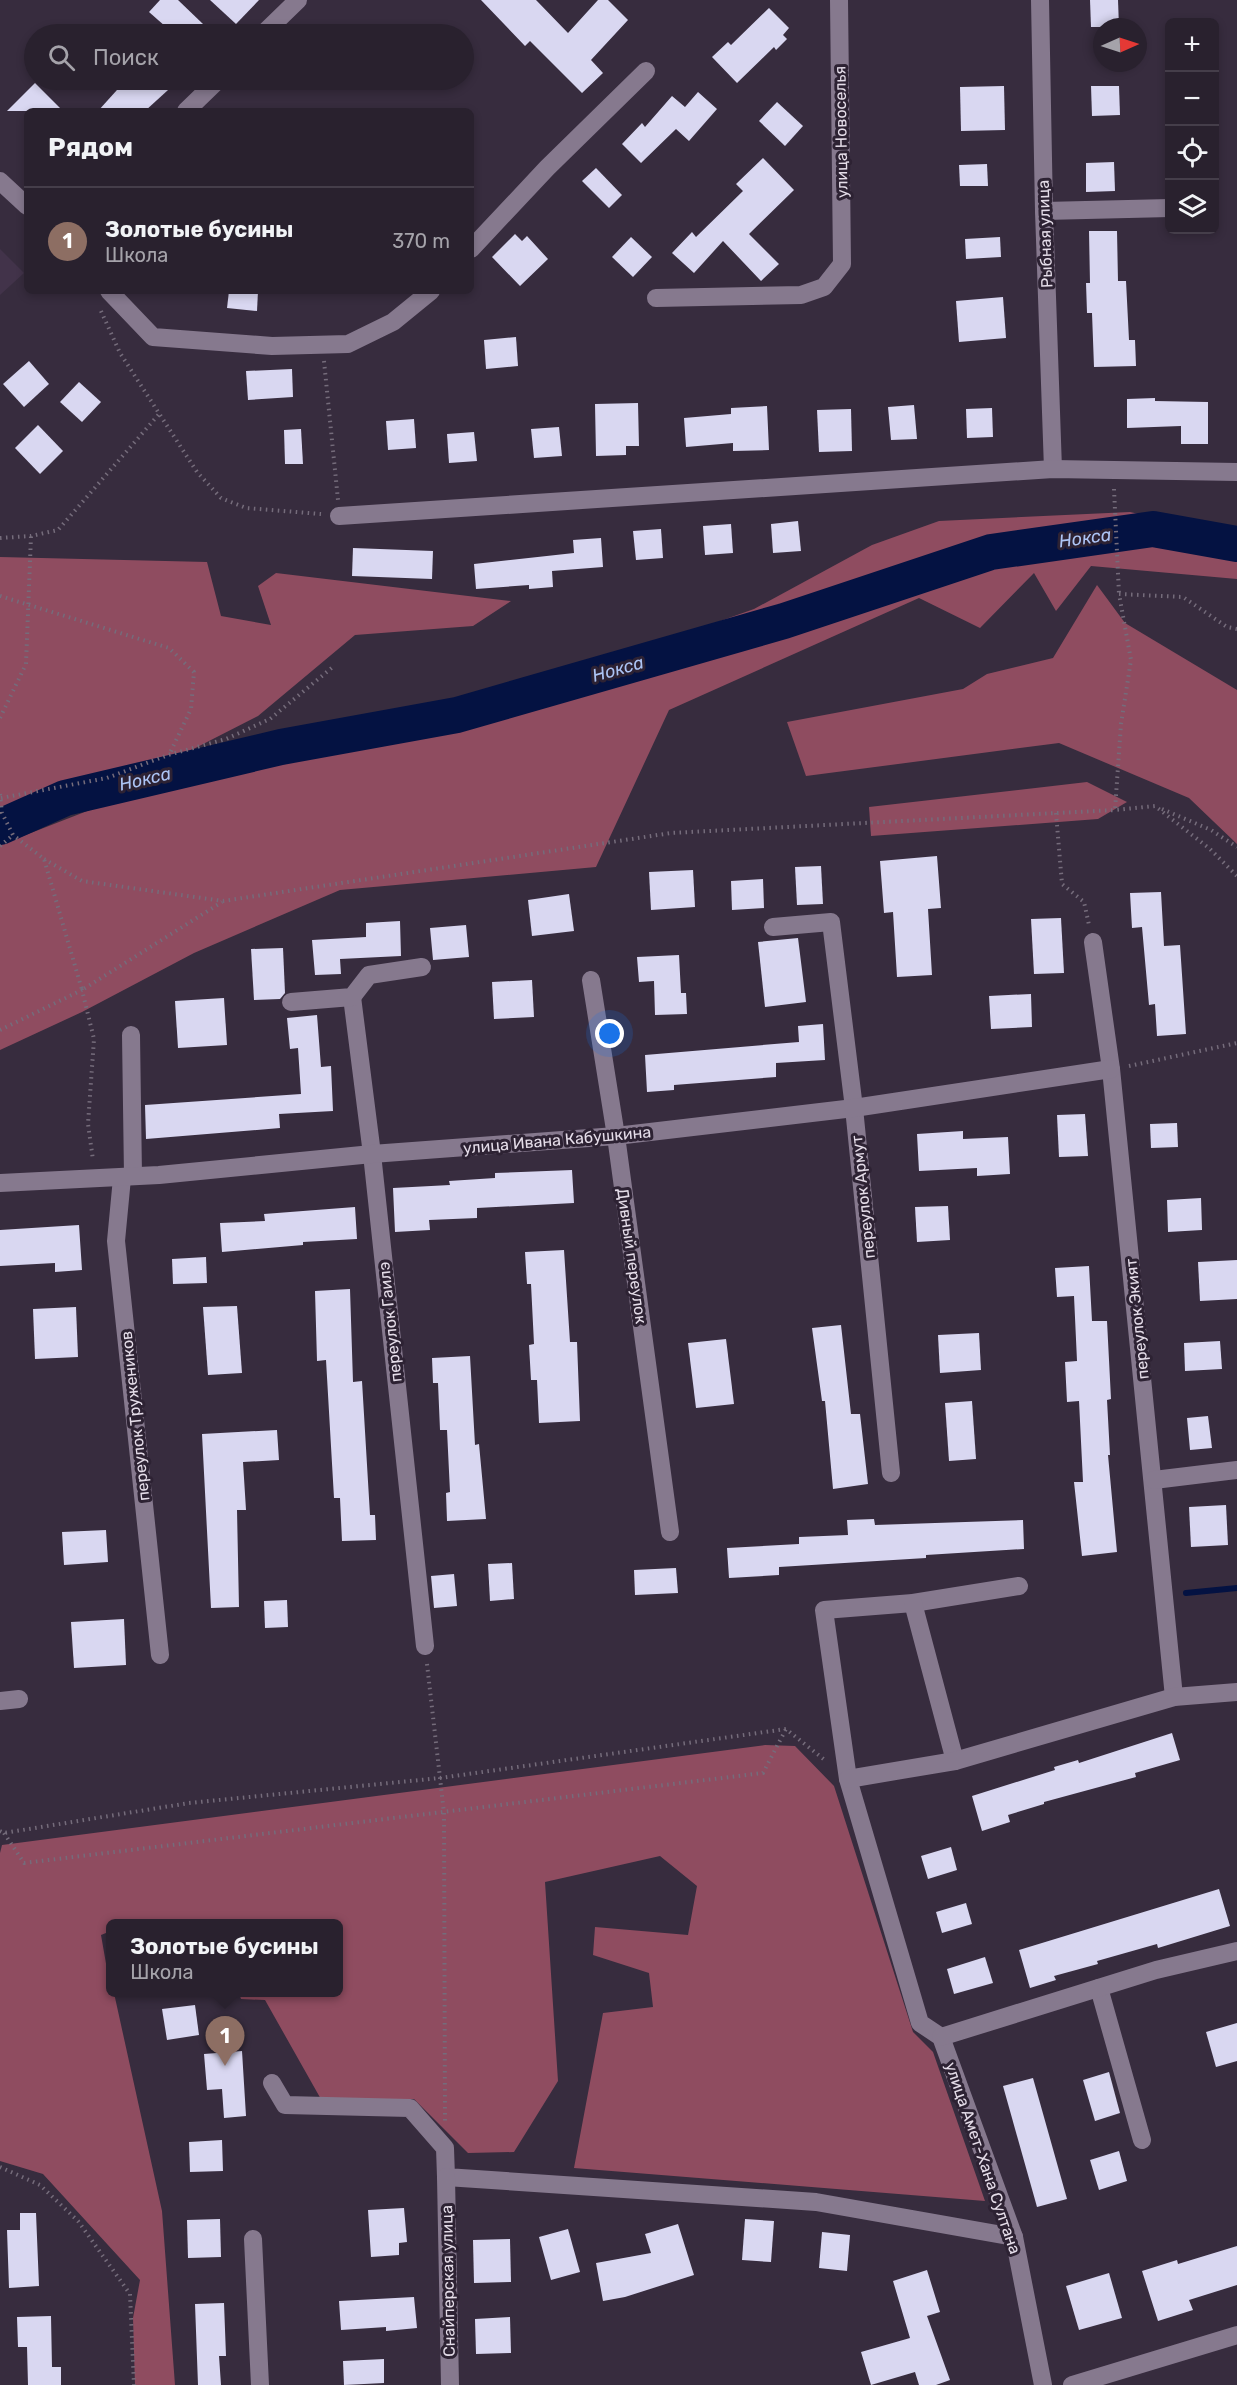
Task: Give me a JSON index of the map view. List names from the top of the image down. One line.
{"streets":{"street":["улица Новоселья","Рыбная улица","улица Ивана Кабушкина","переулок Армут","Дивный переулок","переулок Экият","переулок Гаилэ","переулок Тружеников","улица Амет-Хана Султана","Снайперская улица"]},"crossings":[["улица Ивана Кабушкина","переулок Армут"],["улица Ивана Кабушкина","Дивный переулок"],["улица Ивана Кабушкина","переулок Экият"],["улица Ивана Кабушкина","переулок Гаилэ"],["улица Ивана Кабушкина","переулок Тружеников"]],"water":["Нокса"],"north":"right","page":{"map_buttons":["+","−"],"search":"Поиск","heading":"Рядом","list":[{"mark":"1","name":"Золотые бусины","note":"Школа","value":"370 m"}],"popup":["Золотые бусины","Школа"],"pins":"1"}}
